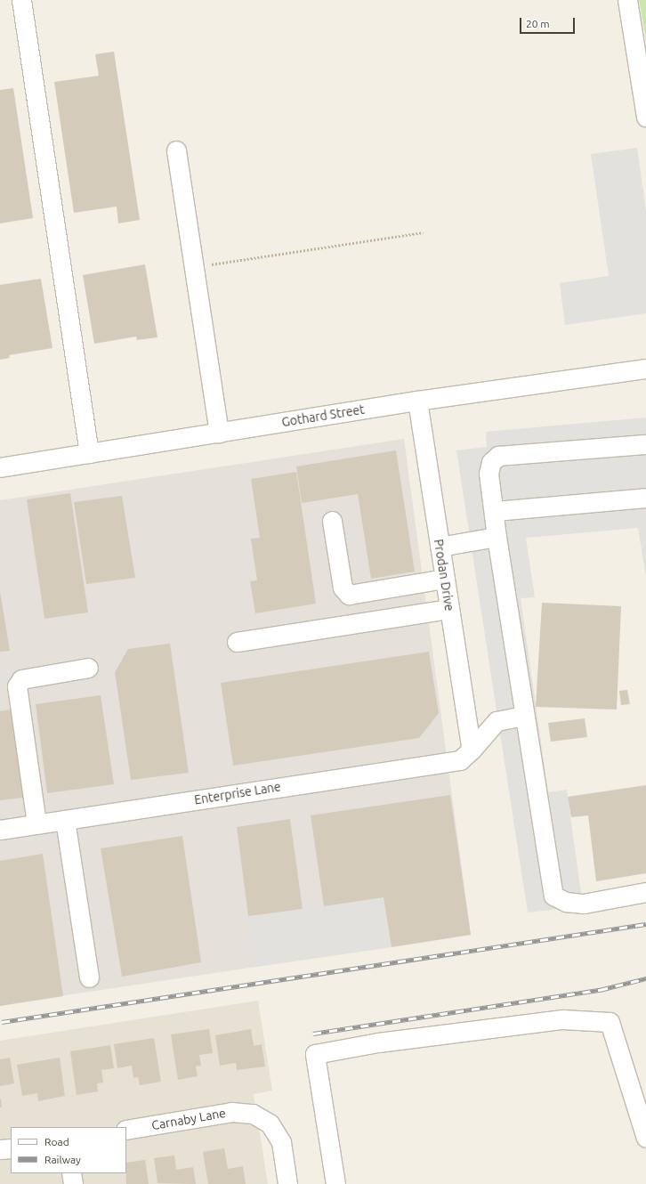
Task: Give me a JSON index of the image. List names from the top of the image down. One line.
{"streets":{"street":["Gothard Street","Prodan Drive","Enterprise Lane","Carnaby Lane"]},"crossings":[["Gothard Street","Prodan Drive"],["Prodan Drive","Enterprise Lane"]],"legend":["Road","Railway"],"scale_bar":"20 m"}
